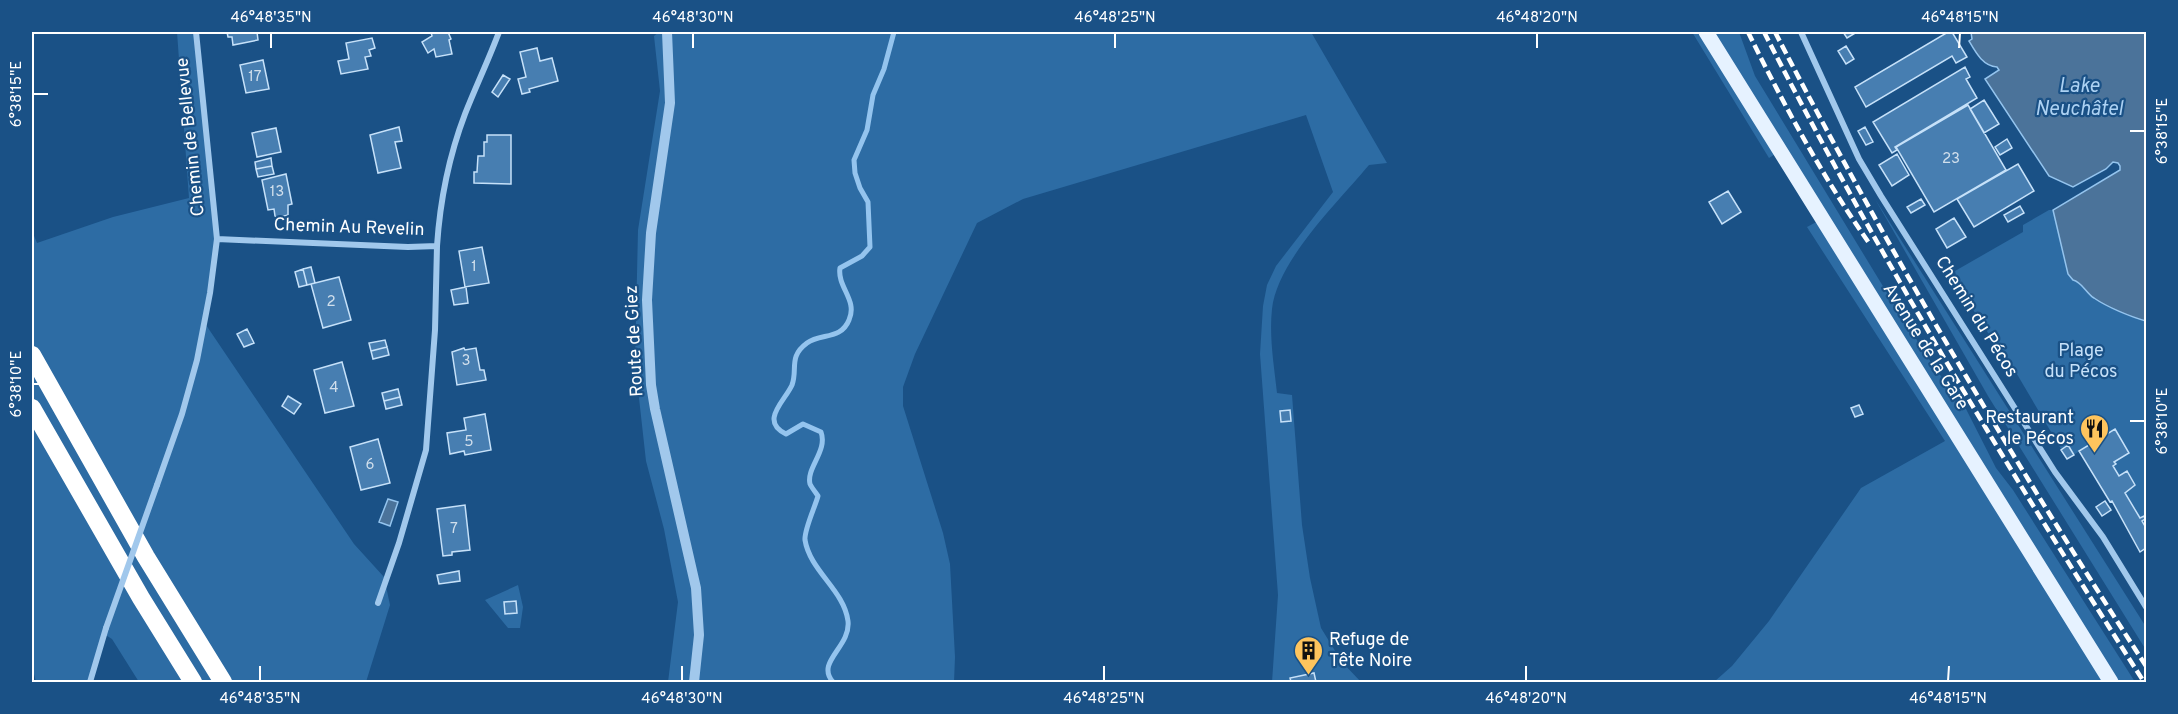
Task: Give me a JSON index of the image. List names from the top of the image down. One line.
{"streets":{"main road":["Avenue de la Gare"],"street":["Chemin de Bellevue","Chemin Au Revelin","Chemin du Pécos","Route de Giez"]},"crossings":[["Chemin de Bellevue","Chemin Au Revelin"]],"water":["Lake Neuchâtel"],"parks":["Plage du Pécos"],"places":{"restaurant":["Restaurant le Pécos"],"building":["Refuge de Tête Noire"]},"house_numbers":["17","23","13","1","2","3","4","5","6","7"],"coordinates":["46°48'35\"N","46°48'30\"N","46°48'25\"N","46°48'20\"N","46°48'15\"N","6°38'15\"E","6°38'10\"E"]}
